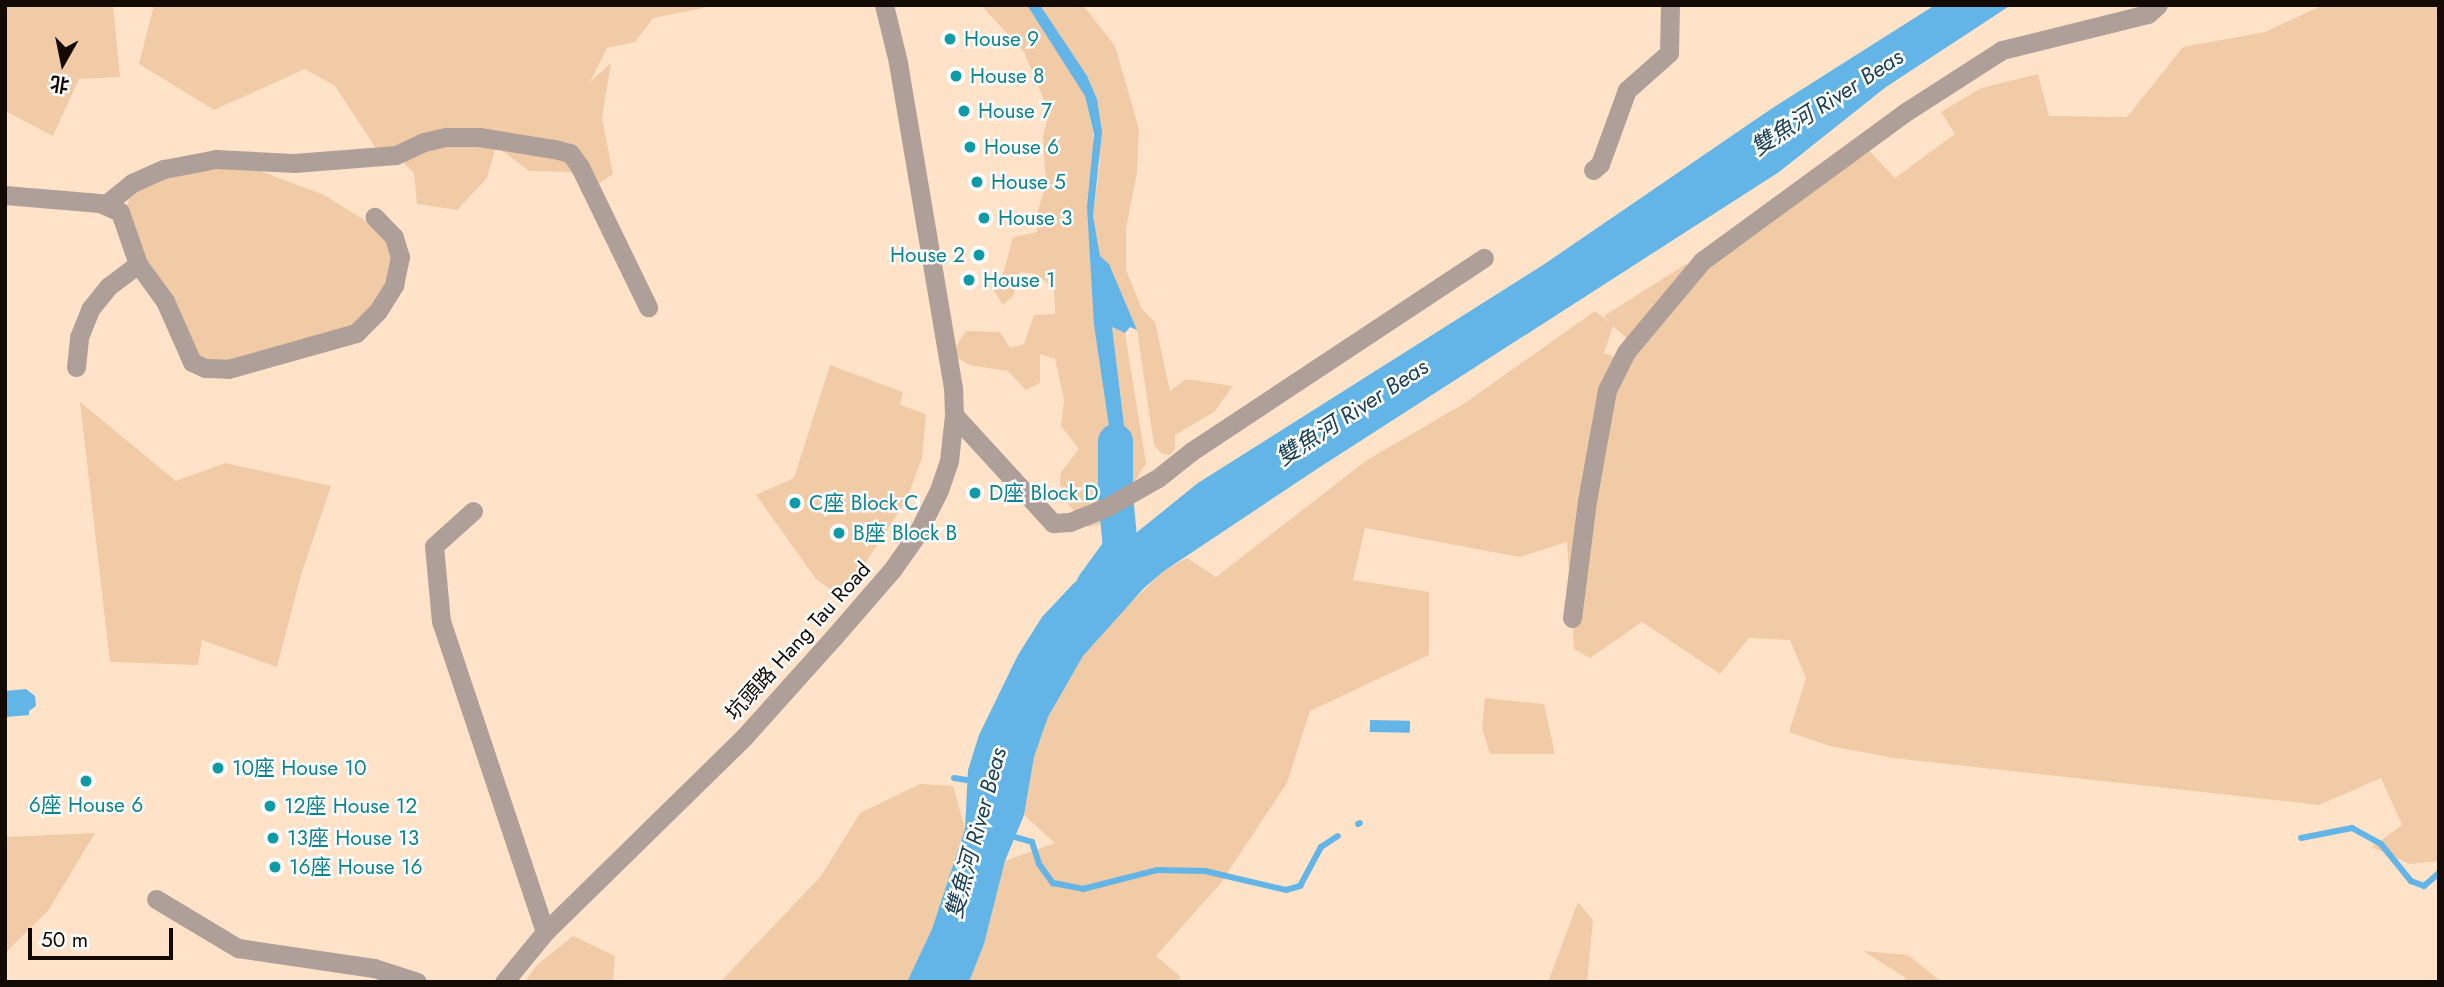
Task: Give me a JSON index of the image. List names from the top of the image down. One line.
{"streets":{"street":["坑頭路 Hang Tau Road"]},"water":["雙魚河 River Beas"],"places":["House 9","House 8","House 7","House 6","House 5","House 3","House 2","House 1","D座 Block D","C座 Block C","B座 Block B","10座 House 10","6座 House 6","12座 House 12","13座 House 13","16座 House 16"],"scale_bar":"50 m","north":"bottom"}
